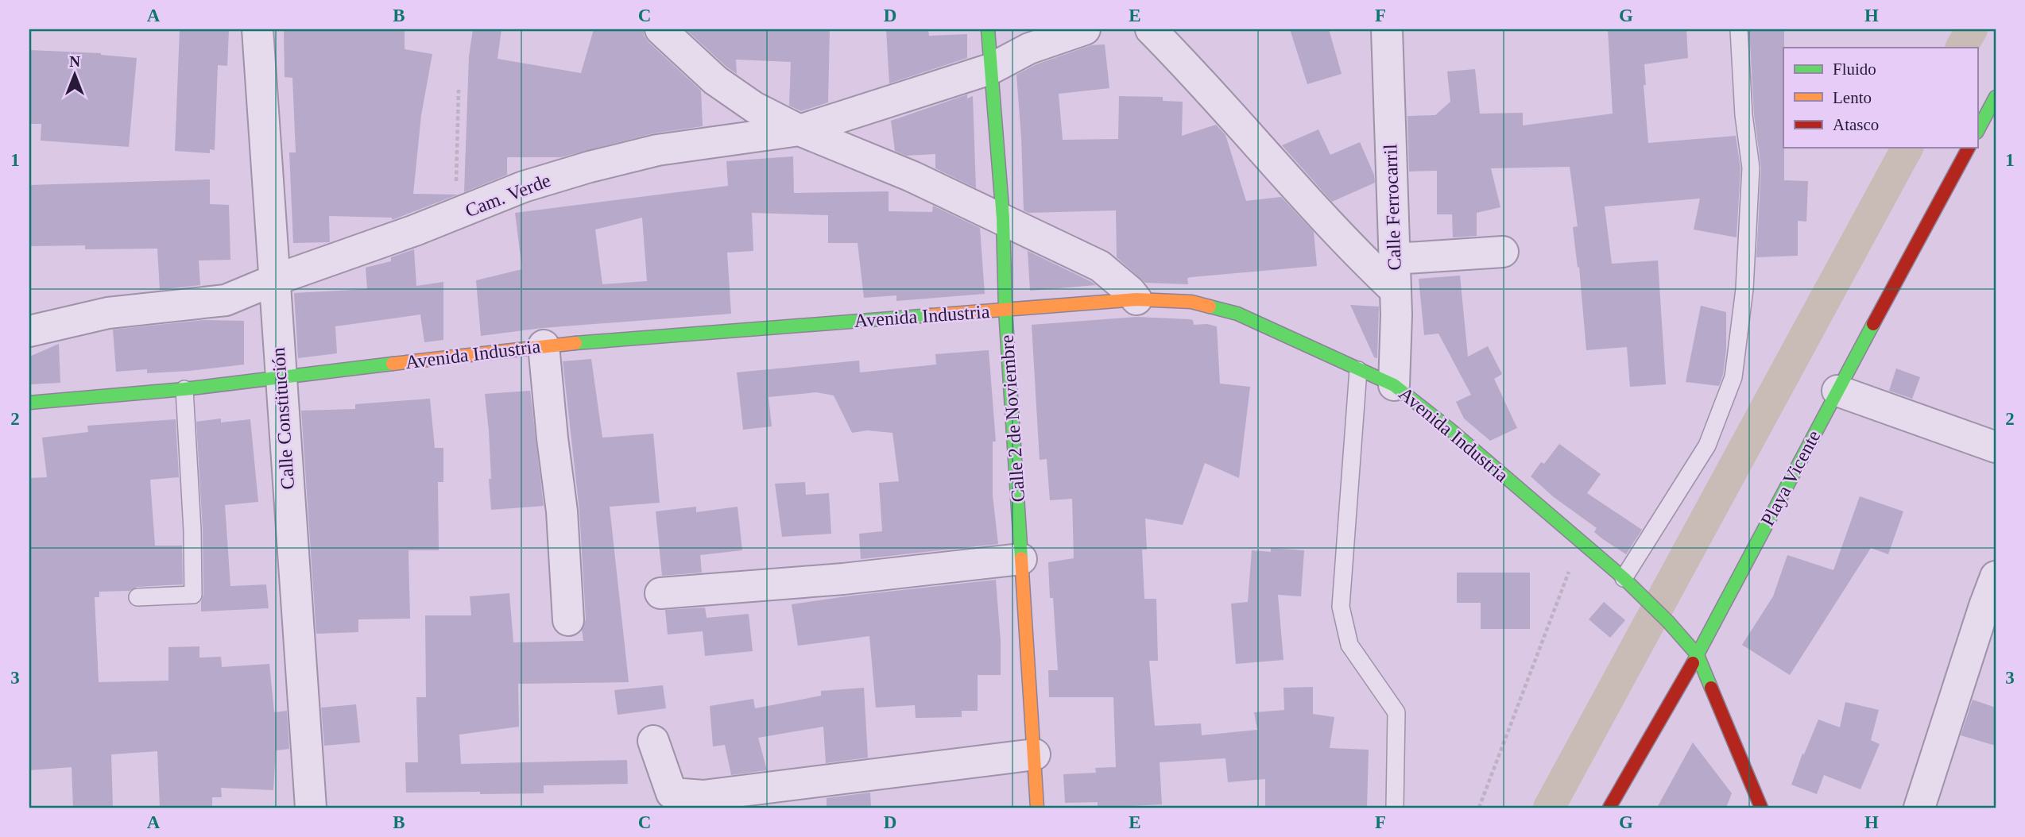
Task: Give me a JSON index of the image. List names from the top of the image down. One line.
{"streets":{"street":["Cam. Verde","Calle Ferrocarril","Avenida Industria","Calle Constitución","Calle 2 de Noviembre","Playa Vicente"]},"crossings":[["Cam. Verde","Calle Constitución"],["Cam. Verde","Calle 2 de Noviembre"],["Calle Ferrocarril","Avenida Industria"],["Avenida Industria","Calle Constitución"],["Avenida Industria","Calle 2 de Noviembre"],["Avenida Industria","Playa Vicente"]],"legend":["Fluido","Lento","Atasco"],"north":"top","grid":{"columns":["A","B","C","D","E","F","G","H"],"rows":["1","2","3"]}}
